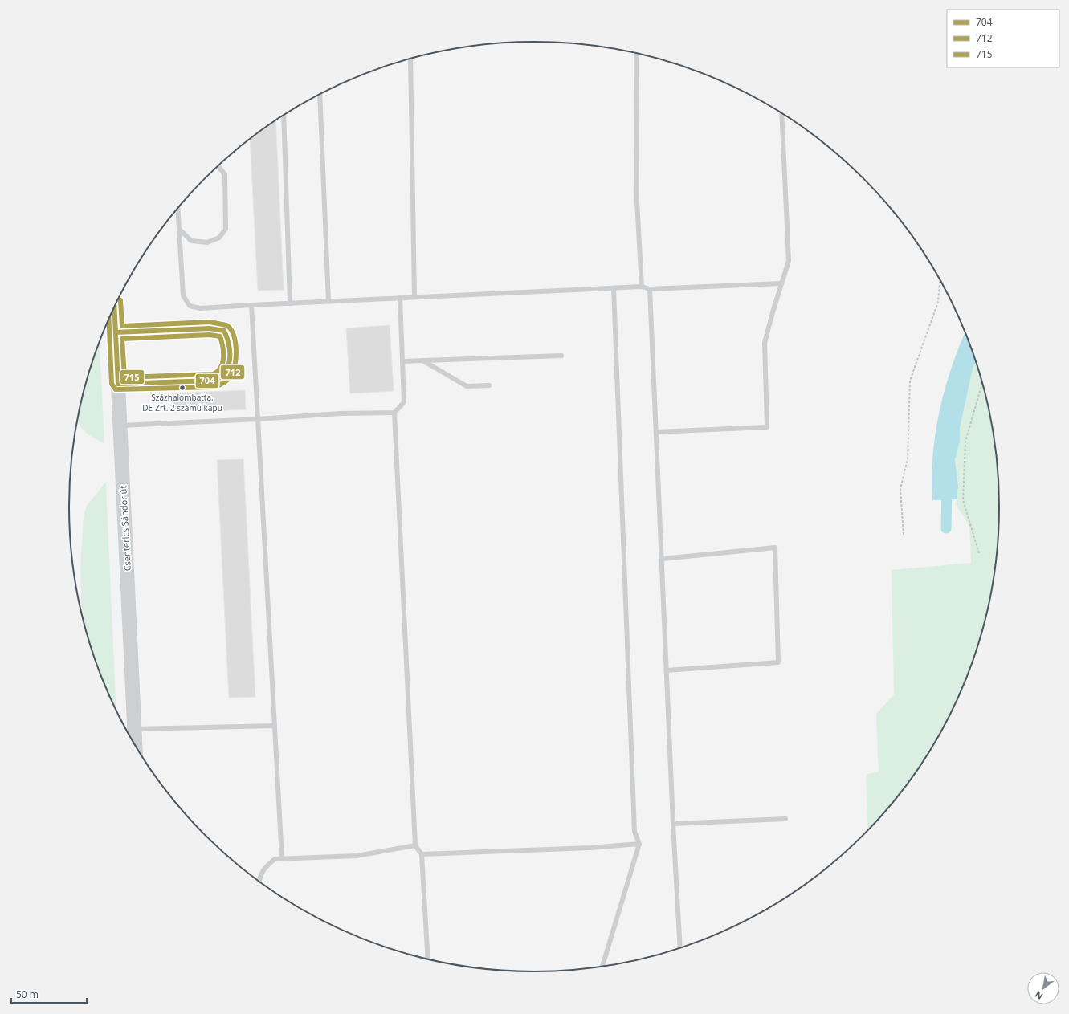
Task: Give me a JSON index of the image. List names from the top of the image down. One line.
{"streets":{"street":["Csenterics Sándor út"]},"places":["Százhalombatta, DE-Zrt. 2 számú kapu"],"lines":["transit line 715","transit line 704","transit line 712"],"legend":["704","712","715"],"scale_bar":"50 m","north":"bottom left"}
